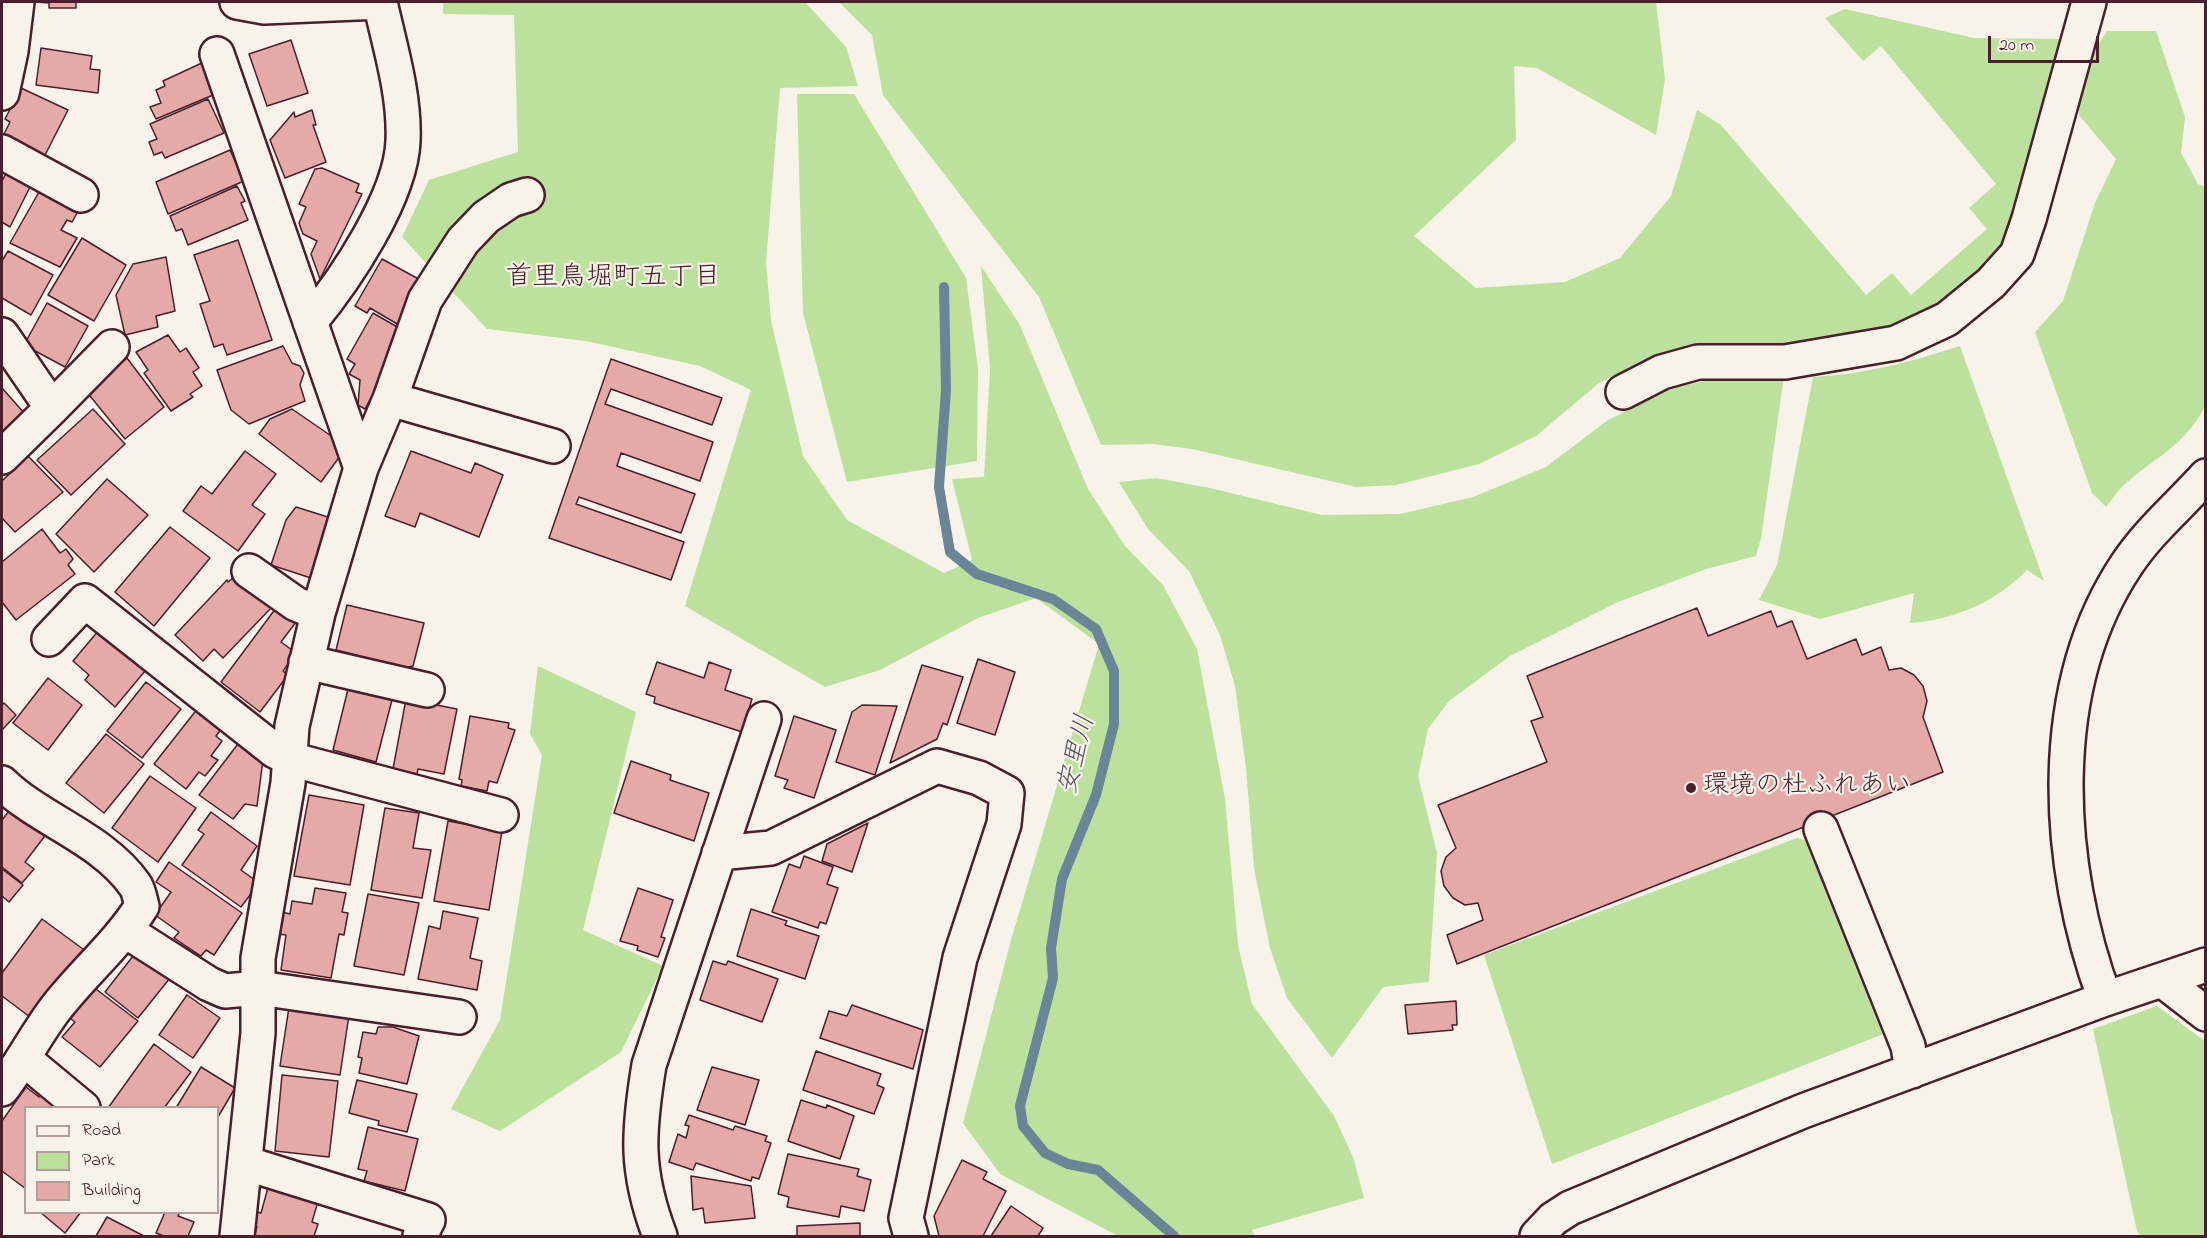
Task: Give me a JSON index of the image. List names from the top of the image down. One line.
{"districts":["首里鳥堀町五丁目"],"water":["安里川"],"places":["環境の杜ふれあい"],"legend":["Road","Park","Building"],"scale_bar":"20 m"}
